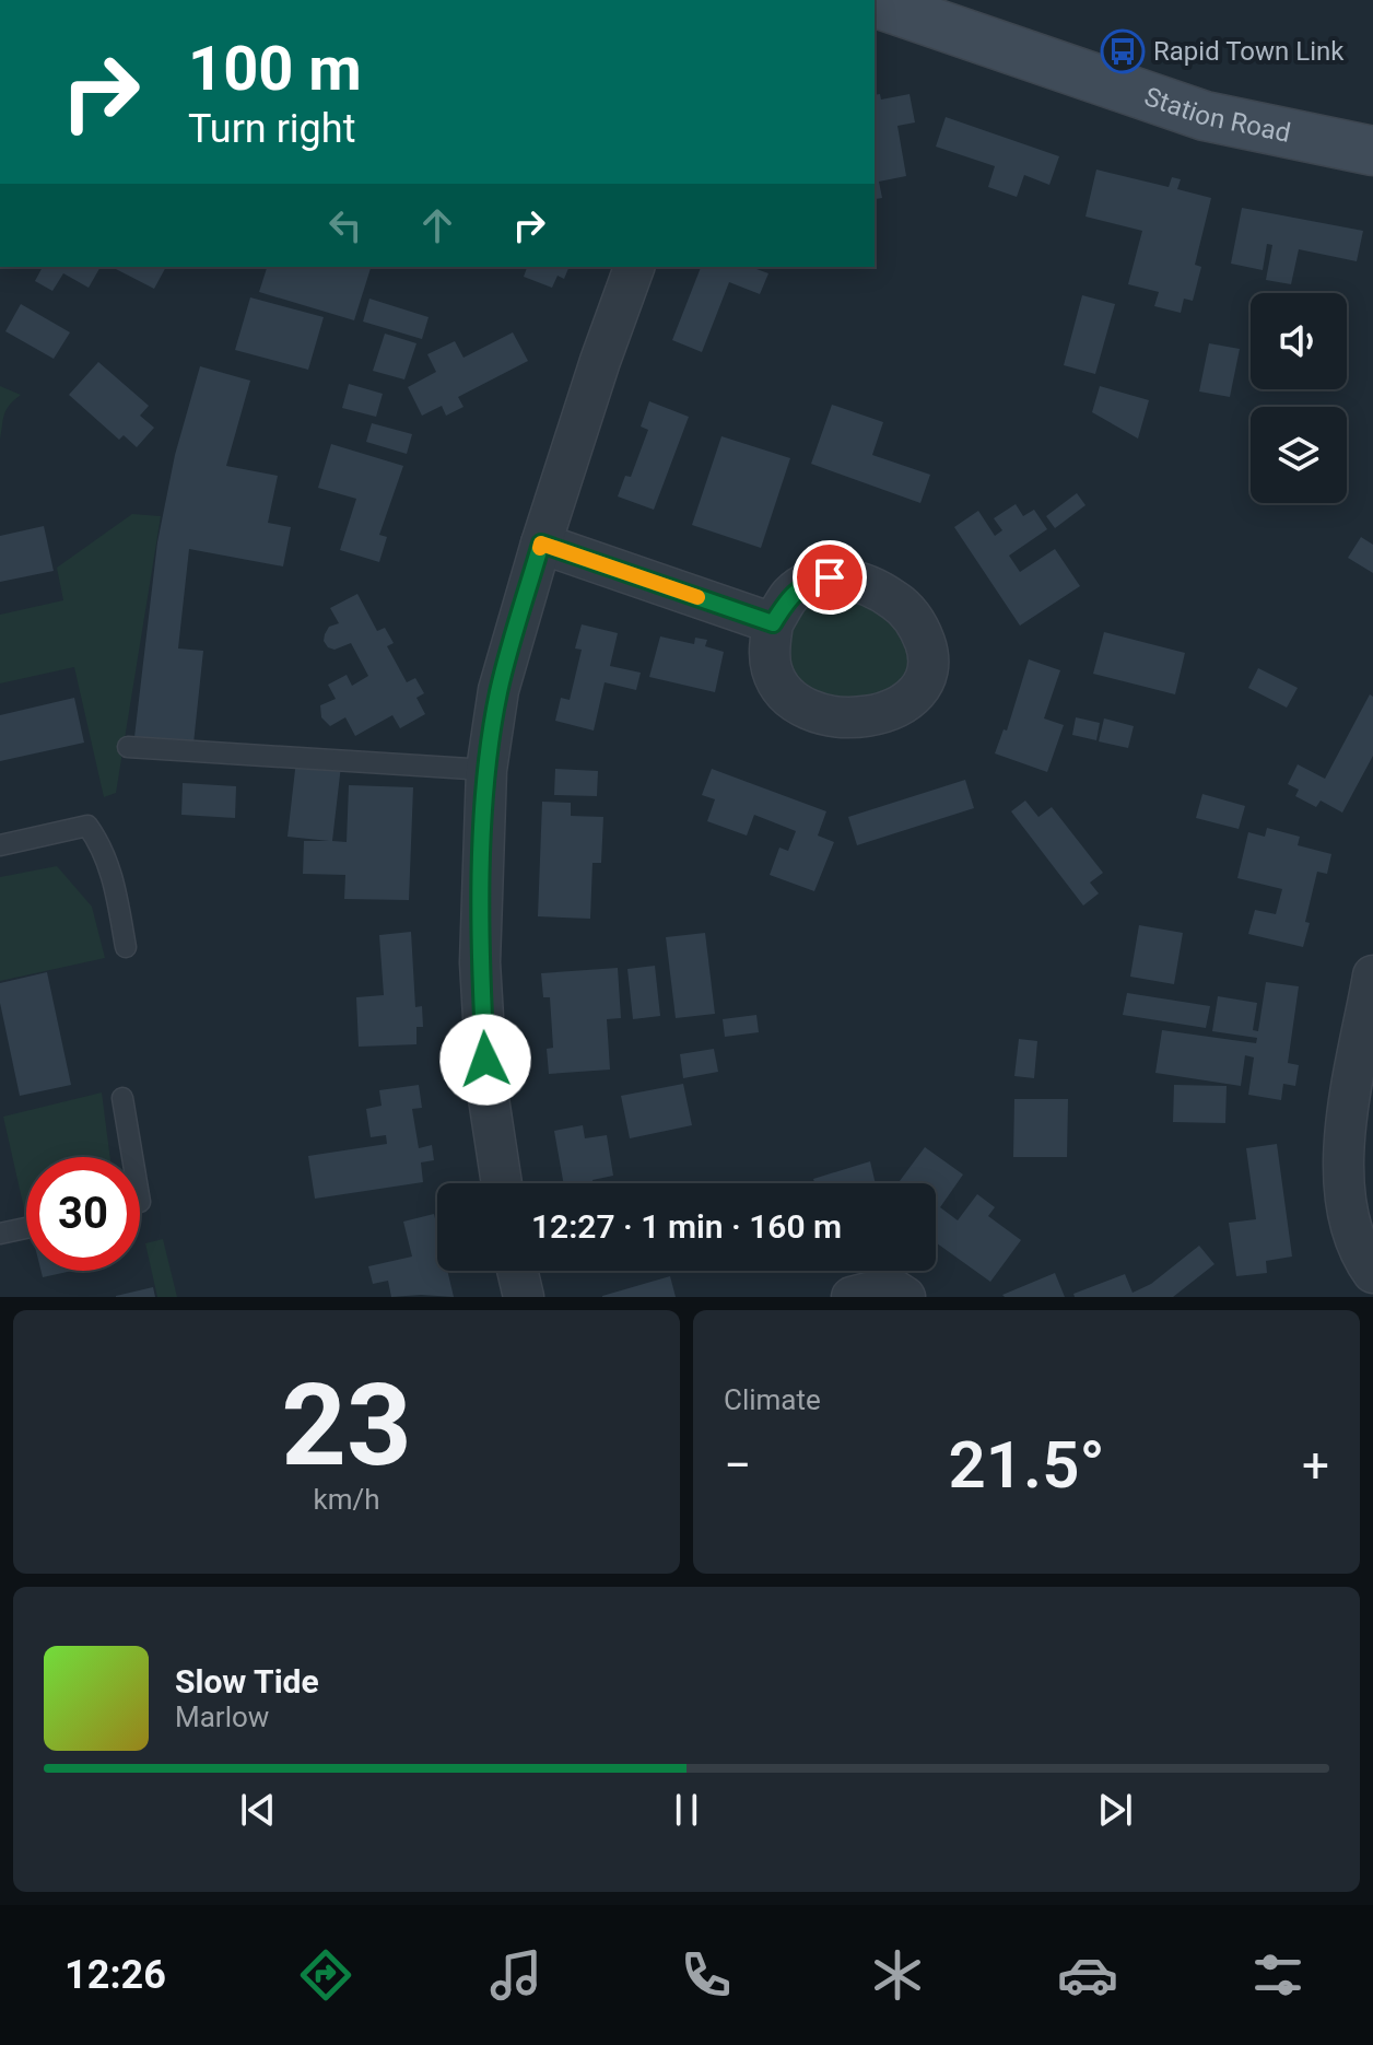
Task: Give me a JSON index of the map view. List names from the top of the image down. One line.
{"streets":{"main road":["Station Road"]},"places":{"bus stop":["Rapid Town Link"]},"page":{"turn":["100 m","Turn right"],"limit":"30","trip":"12:27 · 1 min · 160 m","tile":[["23","km/h"],"Climate"],"heat":["−","21.5°","+"],"song":["Slow Tide","Marlow"],"tabs":"12:26"}}
